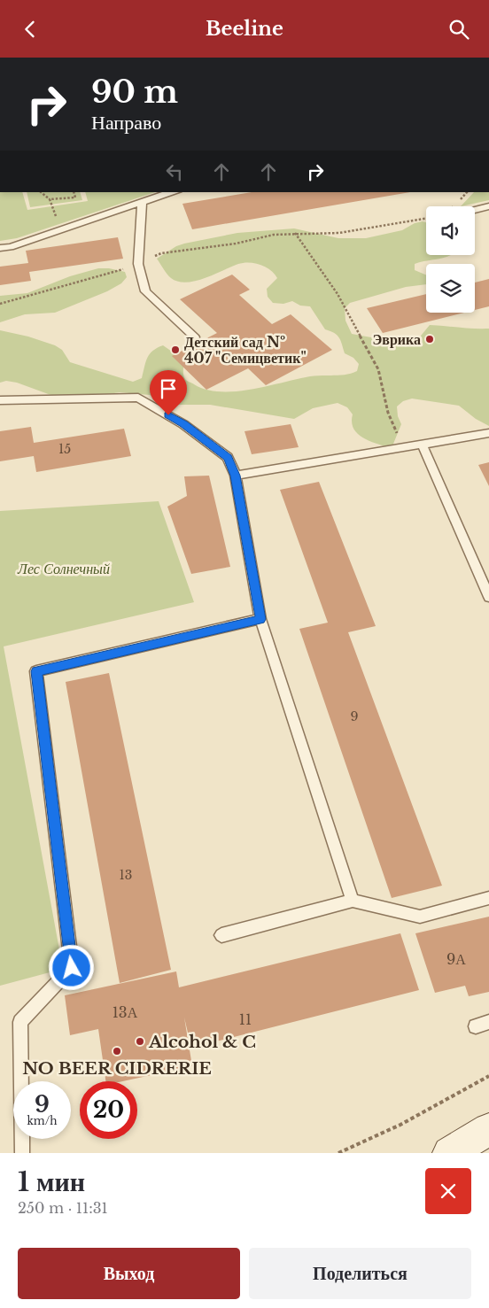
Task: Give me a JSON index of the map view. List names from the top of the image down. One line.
{"parks":["Лес Солнечный"],"places":["Эврика","Детский сад № 407 \"Семицветик\"","Alcohol & C","NO BEER CIDRERIE"],"house_numbers":["15","9","13","9А","13А","11"],"page":{"header":"Beeline","turn":["90 m","Направо"],"speed":"9 km/h","limit":"20","heading":["1 мин","250 m · 11:31"],"buttons":["Выход","Поделиться"]}}
